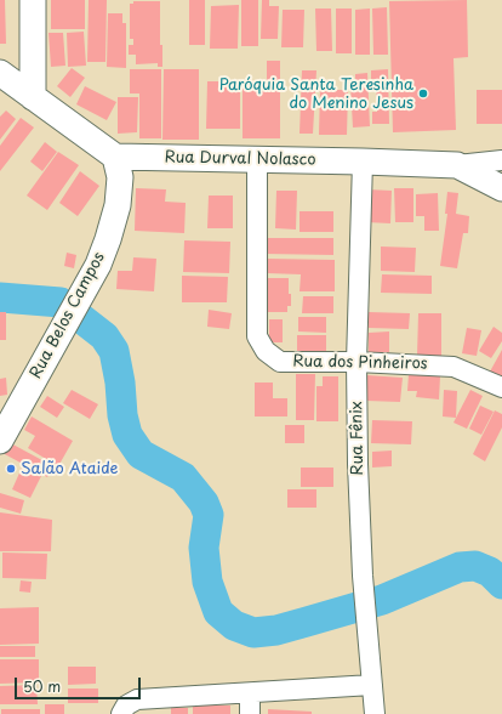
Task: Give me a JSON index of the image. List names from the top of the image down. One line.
{"streets":{"street":["Rua Durval Nolasco","Rua Belos Campos","Rua dos Pinheiros","Rua Fênix"]},"crossings":[["Rua Durval Nolasco","Rua Belos Campos"],["Rua Durval Nolasco","Rua dos Pinheiros"],["Rua Durval Nolasco","Rua Fênix"],["Rua dos Pinheiros","Rua Fênix"]],"places":["Paróquia Santa Teresinha do Menino Jesus","Salão Ataide"],"scale_bar":"50 m"}
